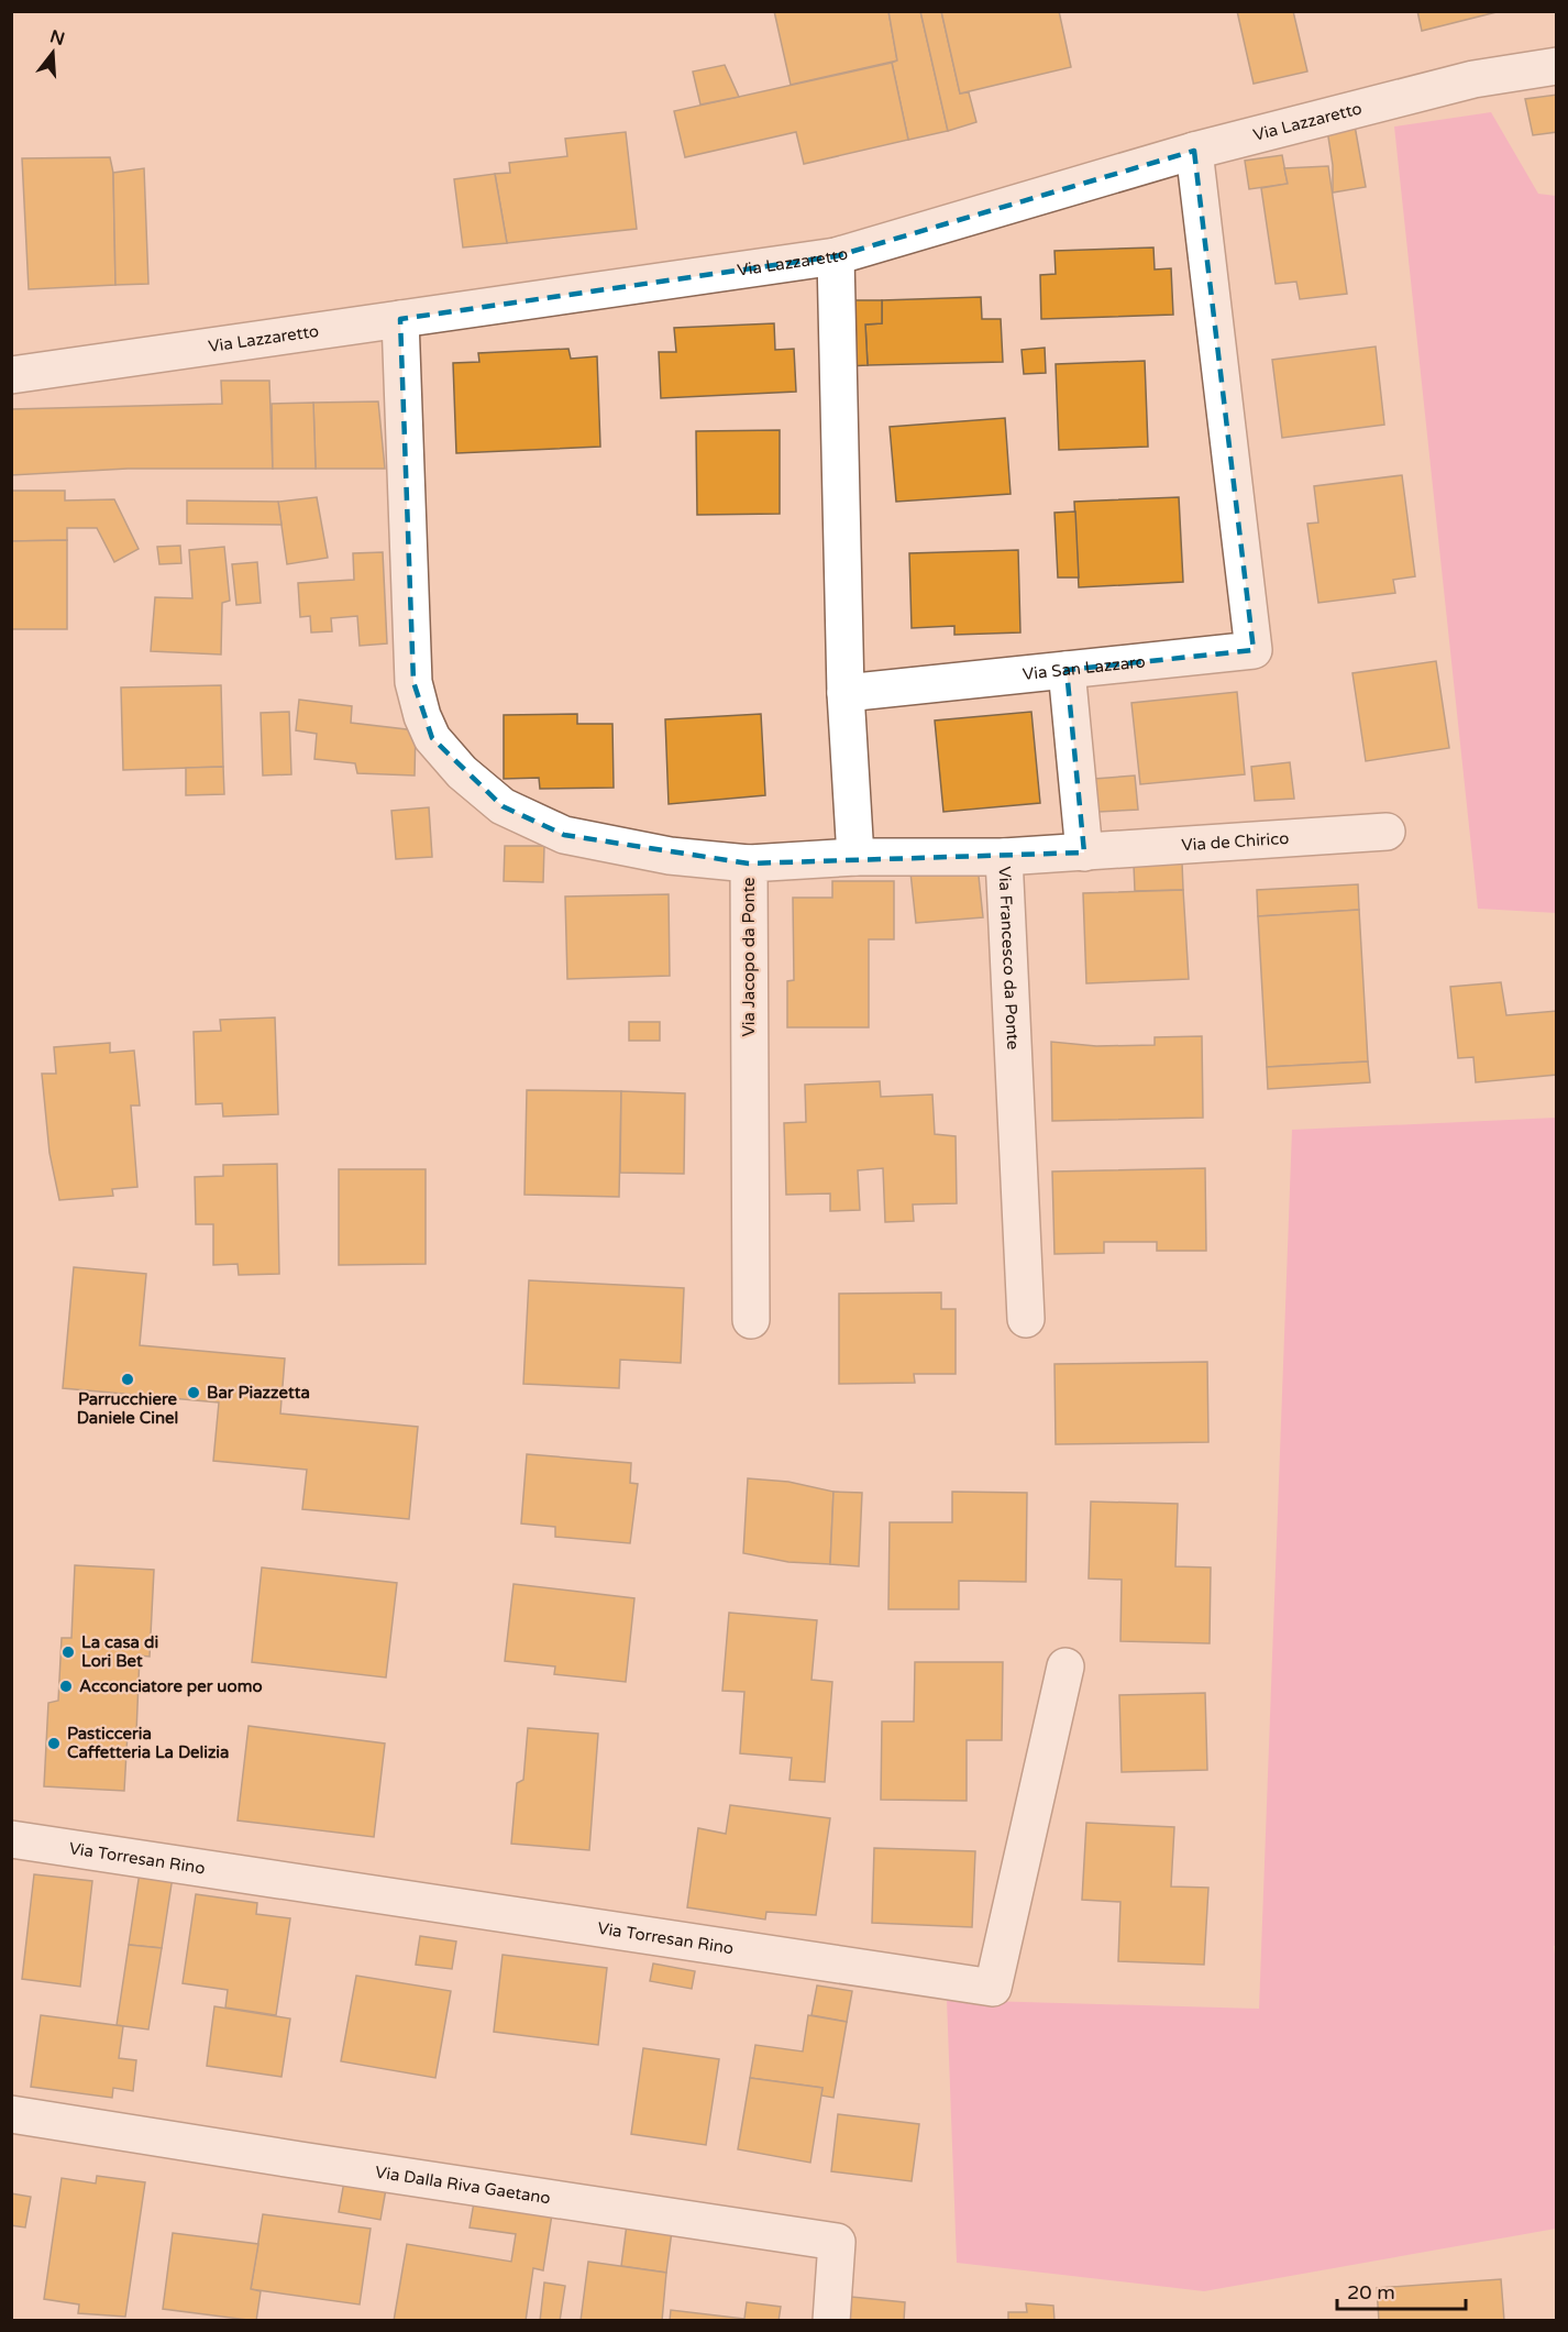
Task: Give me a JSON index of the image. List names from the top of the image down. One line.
{"streets":{"street":["Via Lazzaretto","Via San Lazzaro","Via de Chirico","Via Jacopo da Ponte","Via Francesco da Ponte","Via Torresan Rino","Via Dalla Riva Gaetano"]},"crossings":[["Via Lazzaretto","Via San Lazzaro"],["Via de Chirico","Via Francesco da Ponte"],["Via Jacopo da Ponte","Via Francesco da Ponte"]],"places":["Parrucchiere Daniele Cinel","Bar Piazzetta","La casa di Lori Bet","Acconciatore per uomo","Pasticceria Caffetteria La Delizia"],"scale_bar":"20 m","north":"top"}
